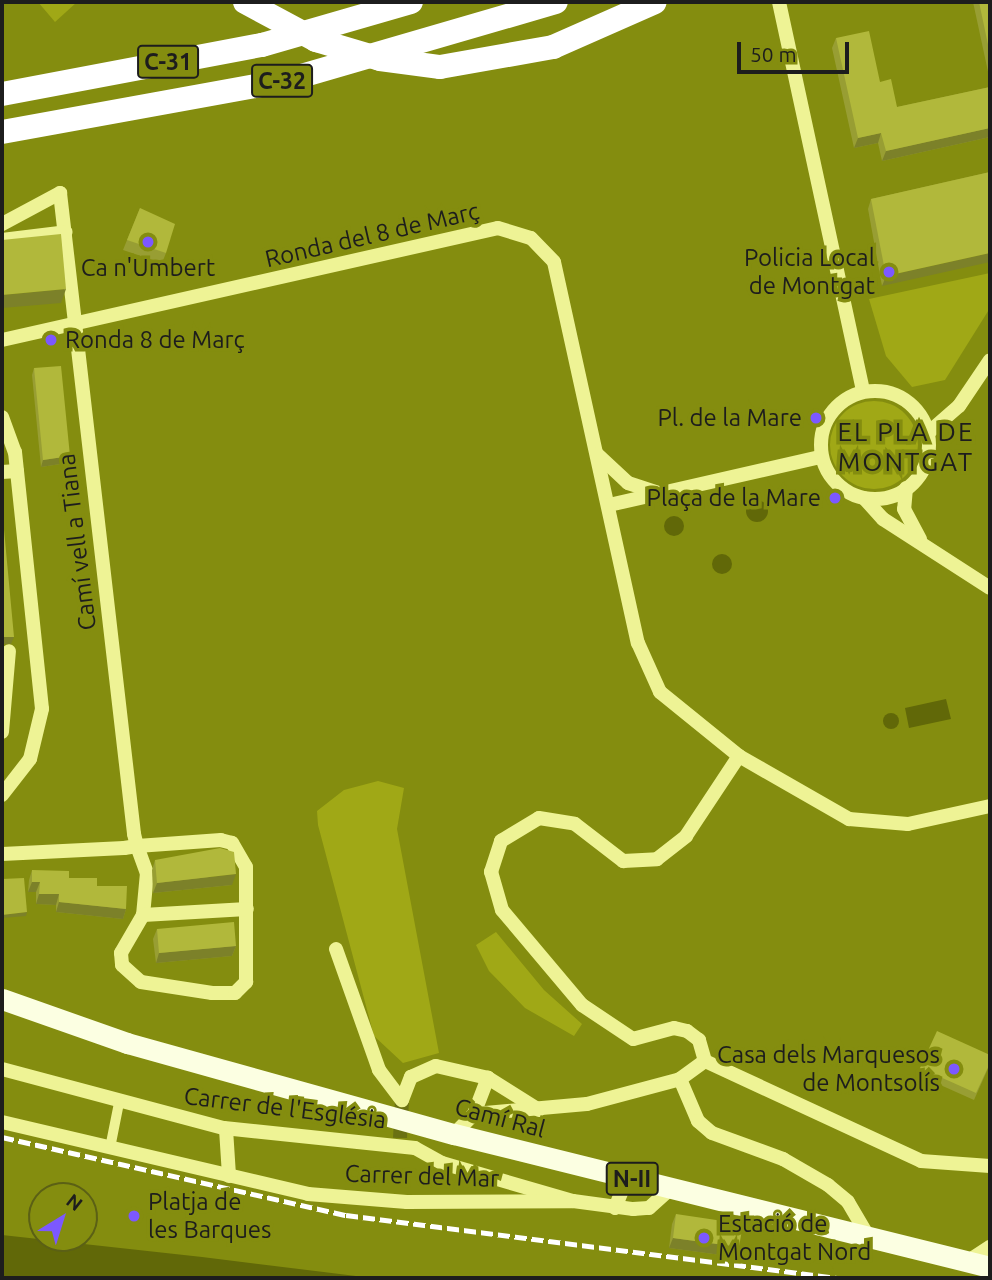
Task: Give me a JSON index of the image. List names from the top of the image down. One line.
{"streets":{"highway":["C-31","C-32"],"main road":["Camí Ral","N-II"],"street":["Ronda del 8 de Març","Camí vell a Tiana","Carrer de l'Església","Carrer del Mar"]},"crossings":[["Ronda del 8 de Març","Camí vell a Tiana"],["Carrer de l'Església","Carrer del Mar"],["Camí Ral","Carrer del Mar"]],"districts":["EL PLA DE MONTGAT"],"places":["Ca n'Umbert","Policia Local de Montgat","Ronda 8 de Març","Pl. de la Mare","Plaça de la Mare","Casa dels Marquesos de Montsolís","Platja de les Barques","Estació de Montgat Nord"],"scale_bar":"50 m","north":"top right"}
